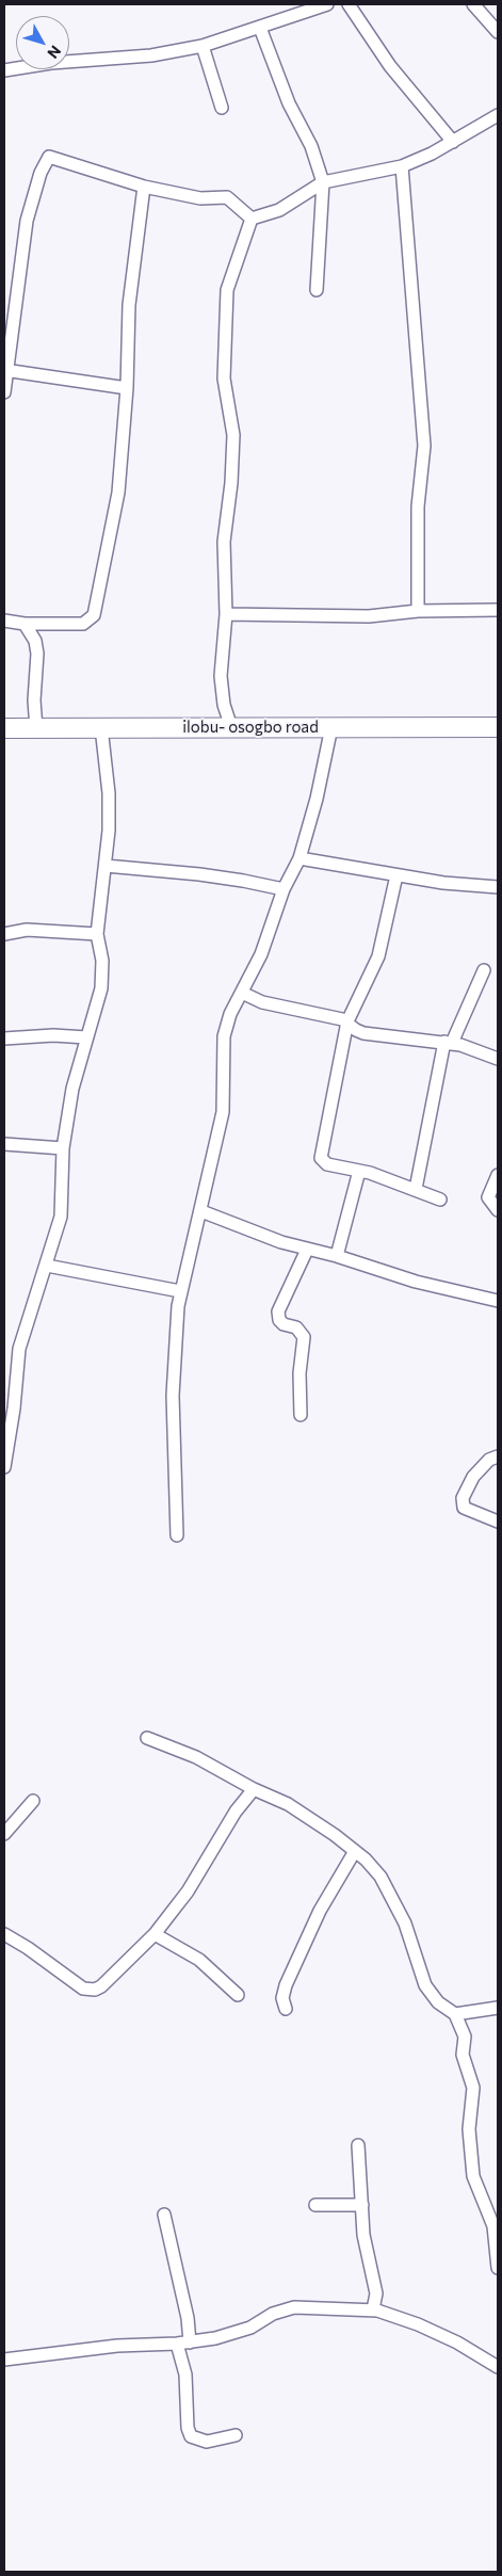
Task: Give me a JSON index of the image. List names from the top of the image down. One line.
{"streets":{"main road":["ilobu- osogbo road"]},"north":"bottom right"}
